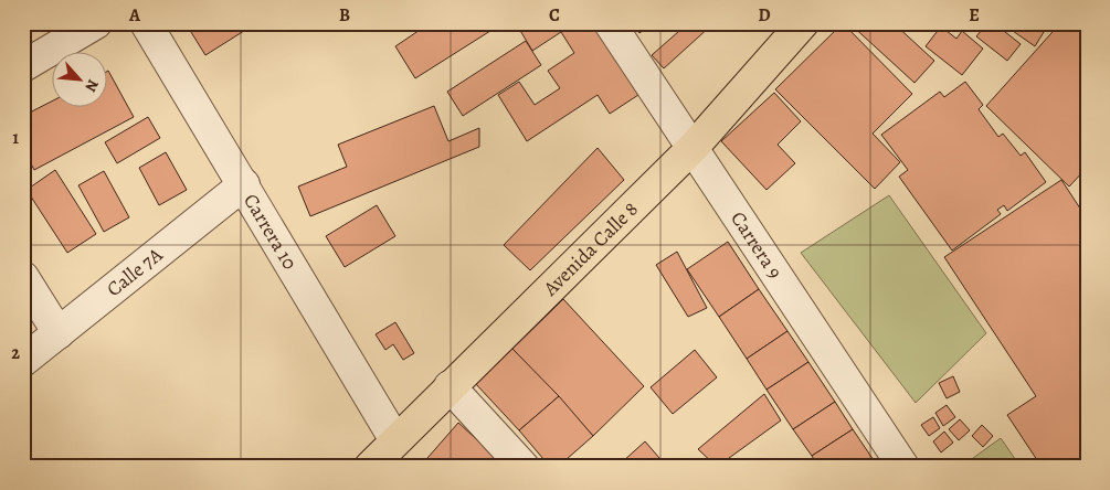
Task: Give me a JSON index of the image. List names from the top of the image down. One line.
{"streets":{"main road":["Avenida Calle 8"],"street":["Carrera 10","Carrera 9","Calle 7A"]},"crossings":[["Carrera 10","Avenida Calle 8"],["Carrera 10","Calle 7A"],["Carrera 9","Avenida Calle 8"]],"north":"bottom right","grid":{"columns":["A","B","C","D","E"],"rows":["1","2"]}}
